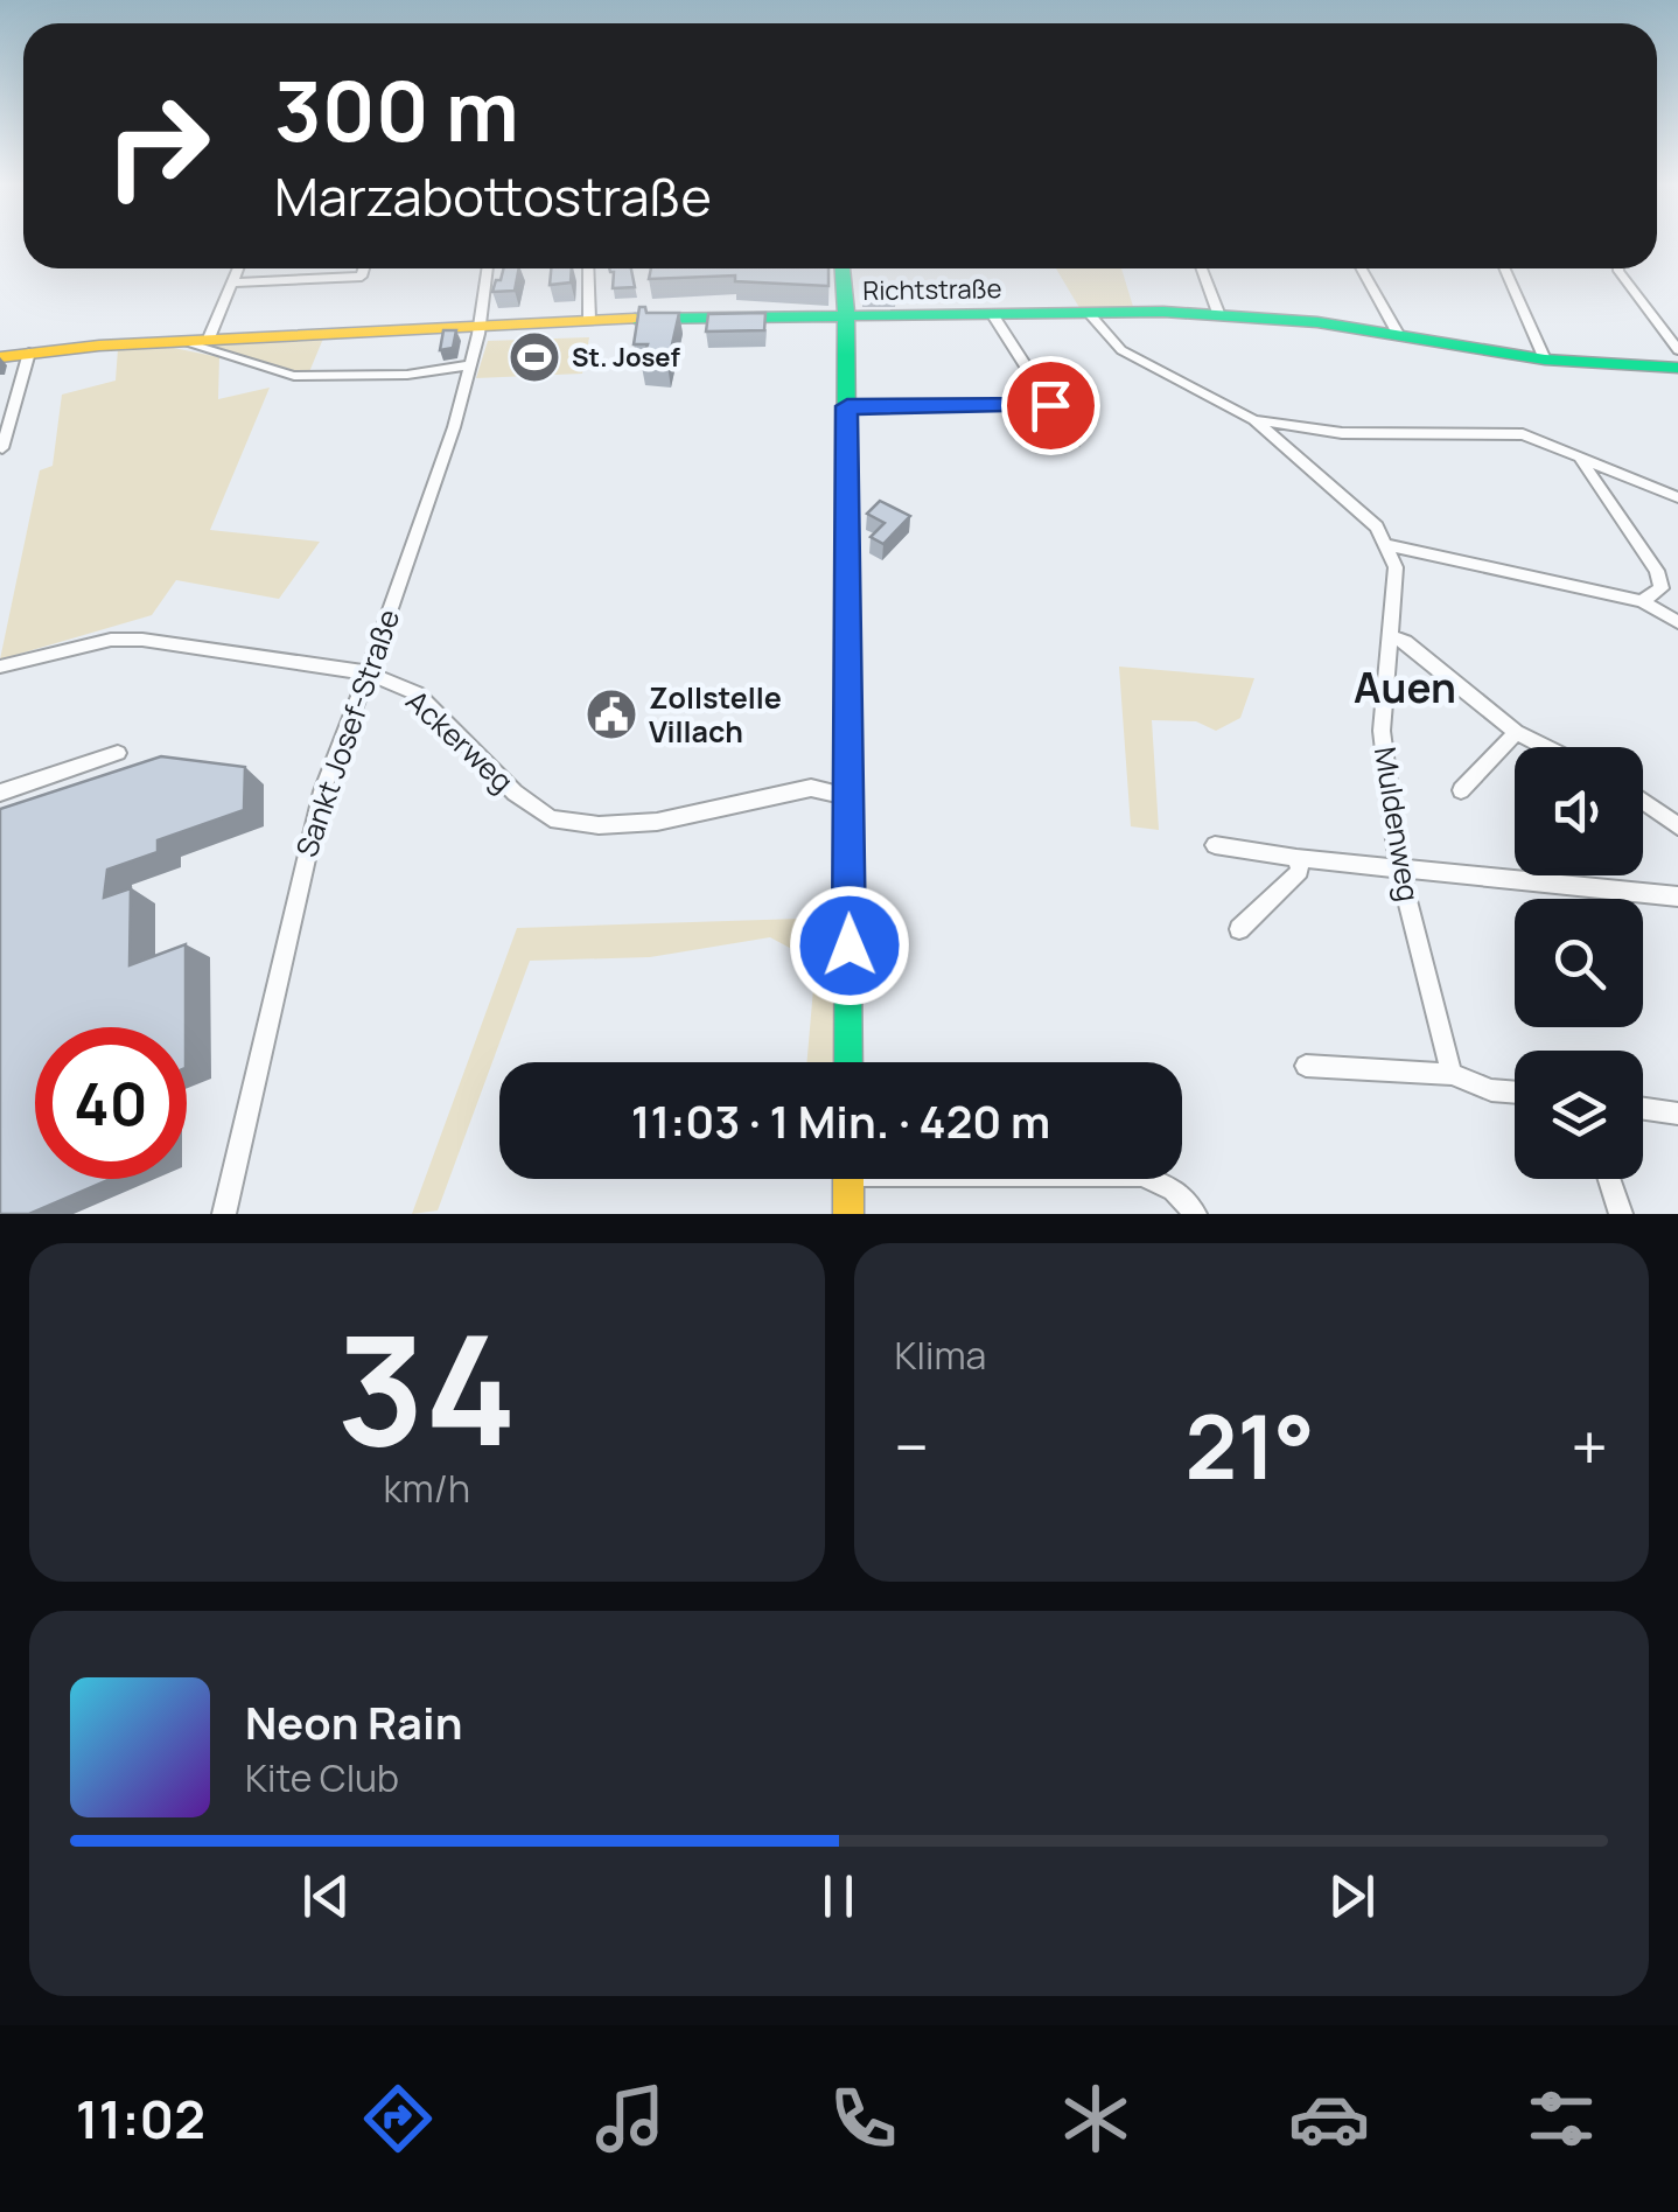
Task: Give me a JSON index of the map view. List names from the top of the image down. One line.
{"streets":{"street":["Richtstraße","Sankt Josef-Straße","Ackerweg","Muldenweg"]},"crossings":[["Richtstraße","Sankt Josef-Straße"],["Sankt Josef-Straße","Ackerweg"]],"districts":["Auen"],"places":{"sports":["St. Josef"],"public building":["Zollstelle Villach"]},"page":{"turn":["300 m","Marzabottostraße"],"limit":"40","trip":"11:03 · 1 Min. · 420 m","tile":[["34","km/h"],"Klima"],"heat":["−","21°","+"],"song":["Neon Rain","Kite Club"],"tabs":"11:02"}}
